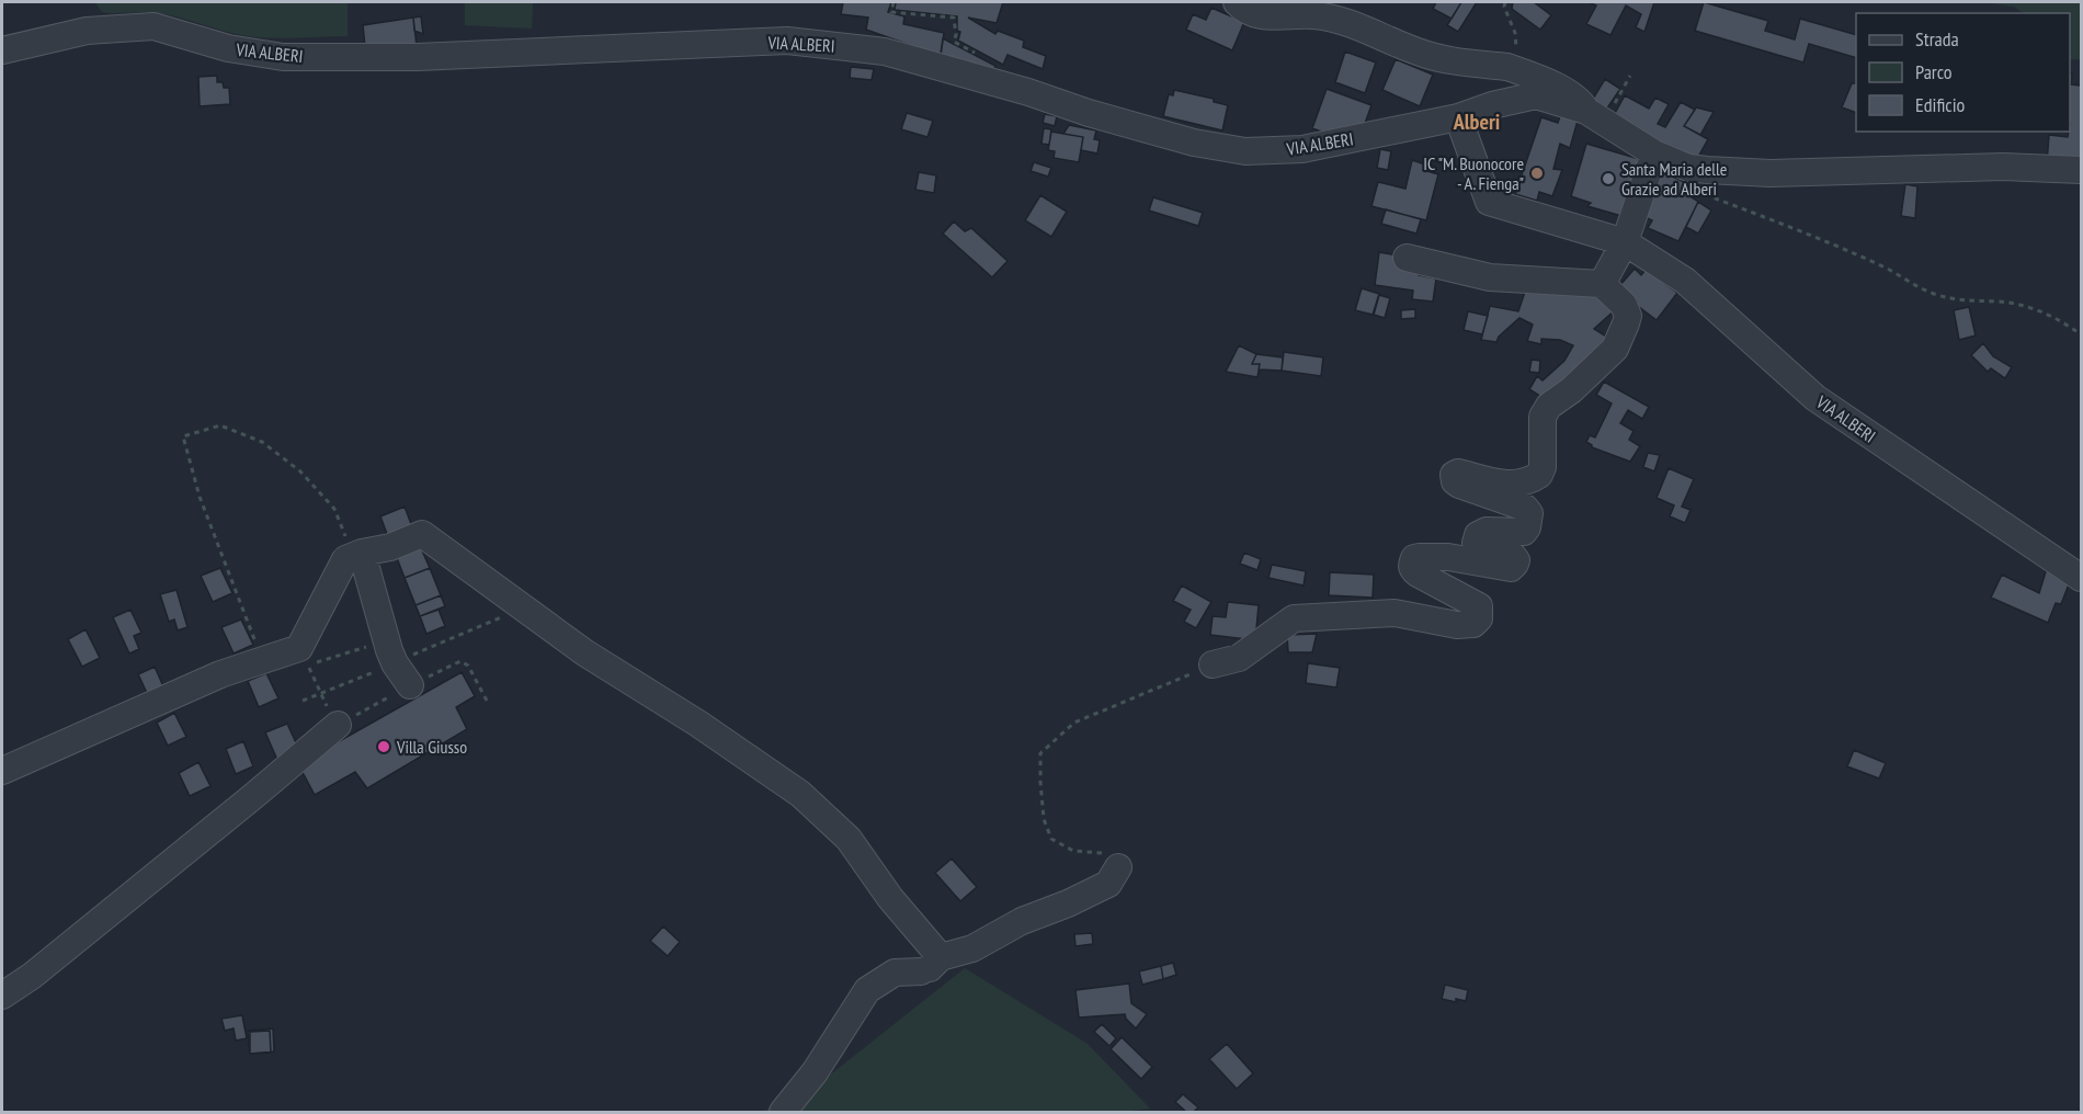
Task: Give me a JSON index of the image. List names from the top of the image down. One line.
{"streets":{"street":["VIA ALBERI"]},"districts":["Alberi"],"places":["IC \"M. Buonocore - A. Fienga\"","Santa Maria delle Grazie ad Alberi","Villa Giusso"],"legend":["Strada","Parco","Edificio"]}
